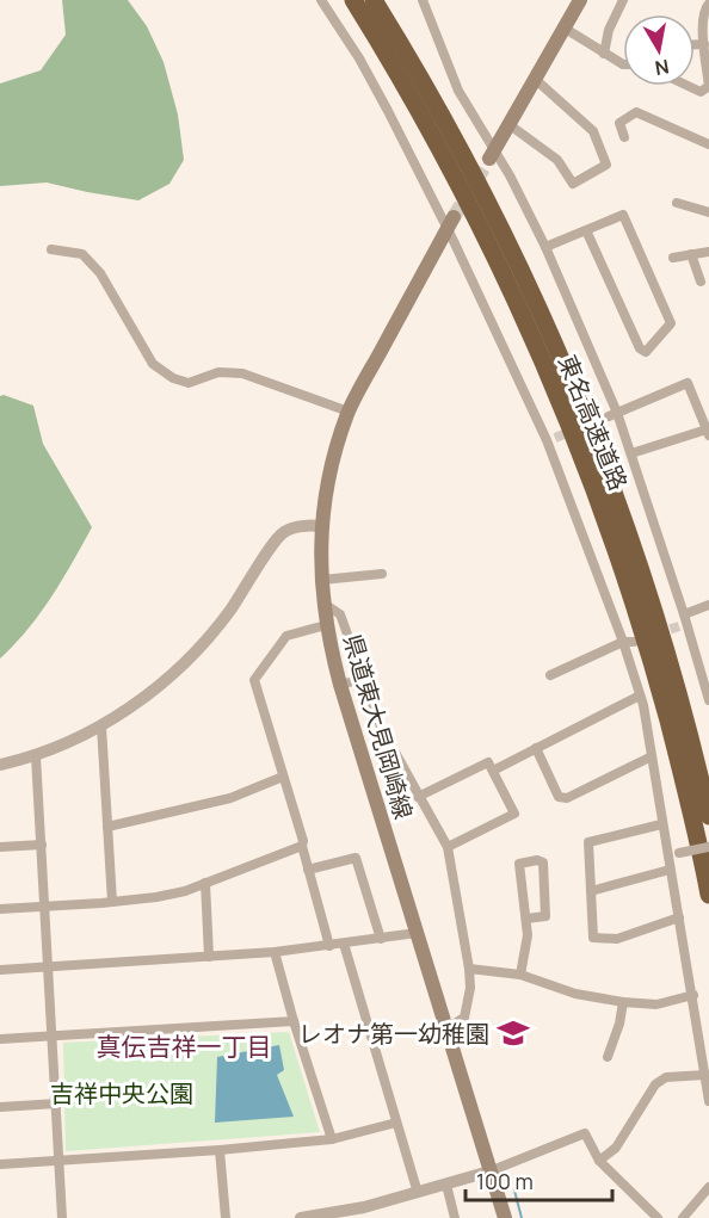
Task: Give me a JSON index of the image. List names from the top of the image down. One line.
{"streets":{"highway":["東名高速道路"],"main road":["県道東大見岡崎線"]},"districts":["真伝吉祥一丁目"],"parks":["吉祥中央公園"],"places":{"school or university":["レオナ第一幼稚園"]},"scale_bar":"100 m","north":"bottom"}
